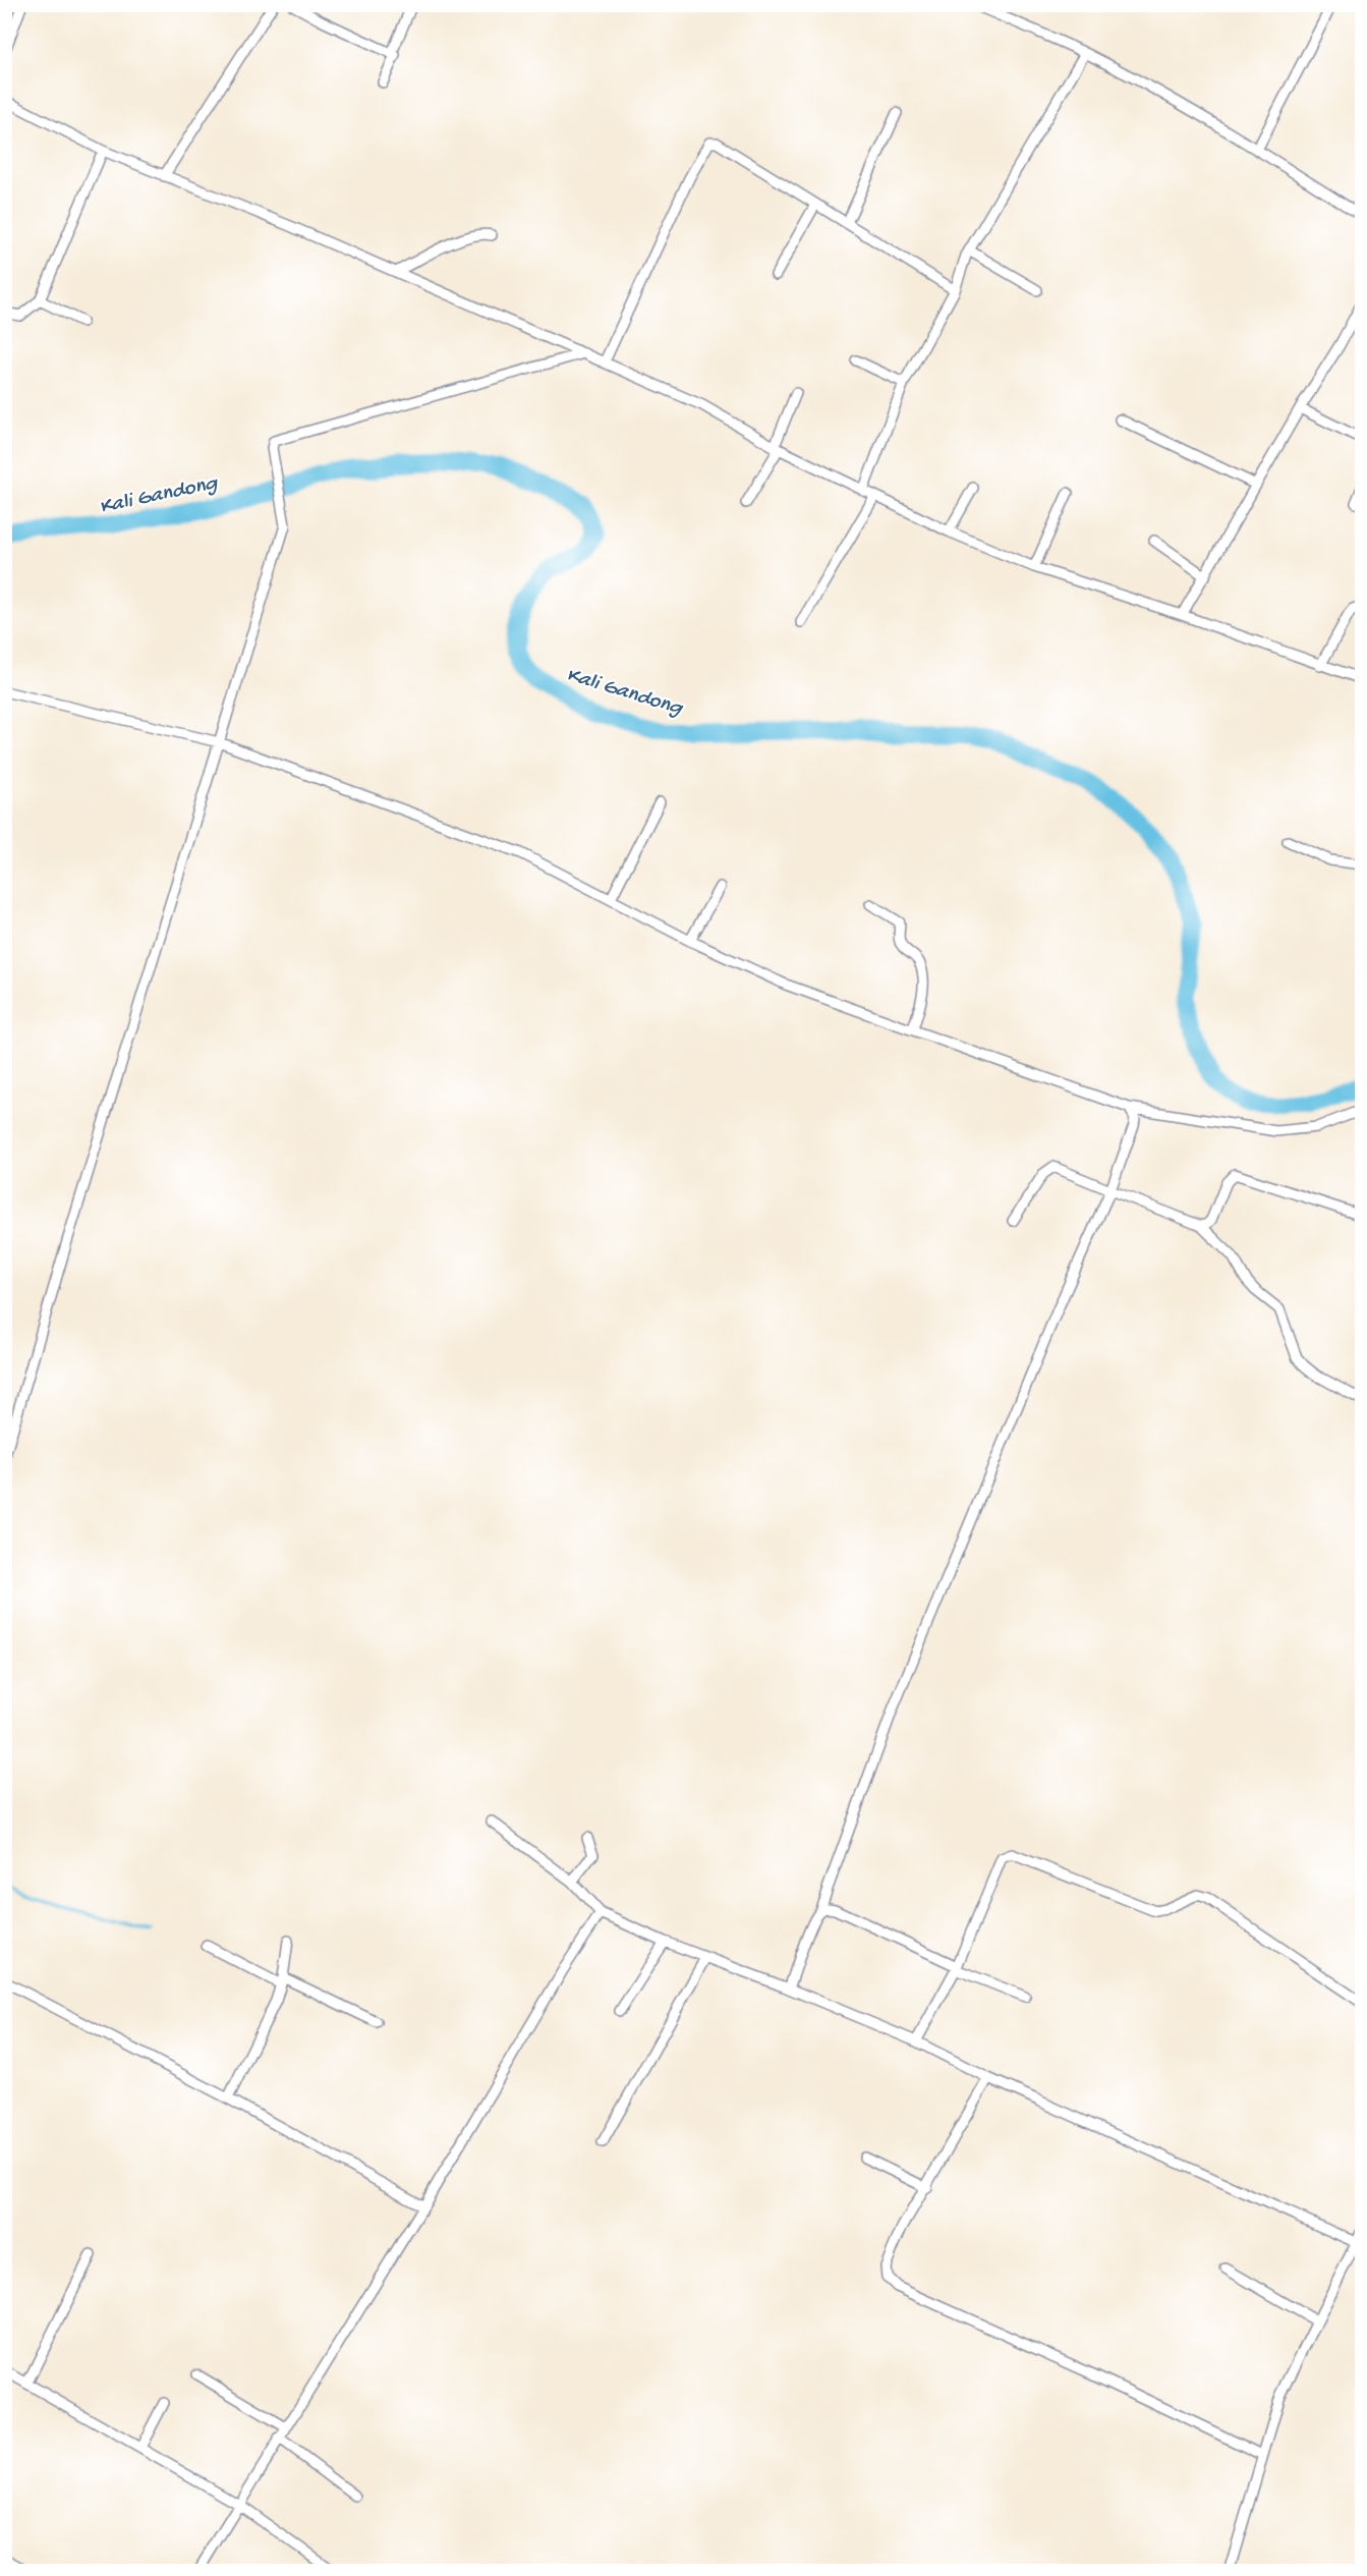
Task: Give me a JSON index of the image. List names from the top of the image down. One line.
{"water":["Kali Gandong"]}
